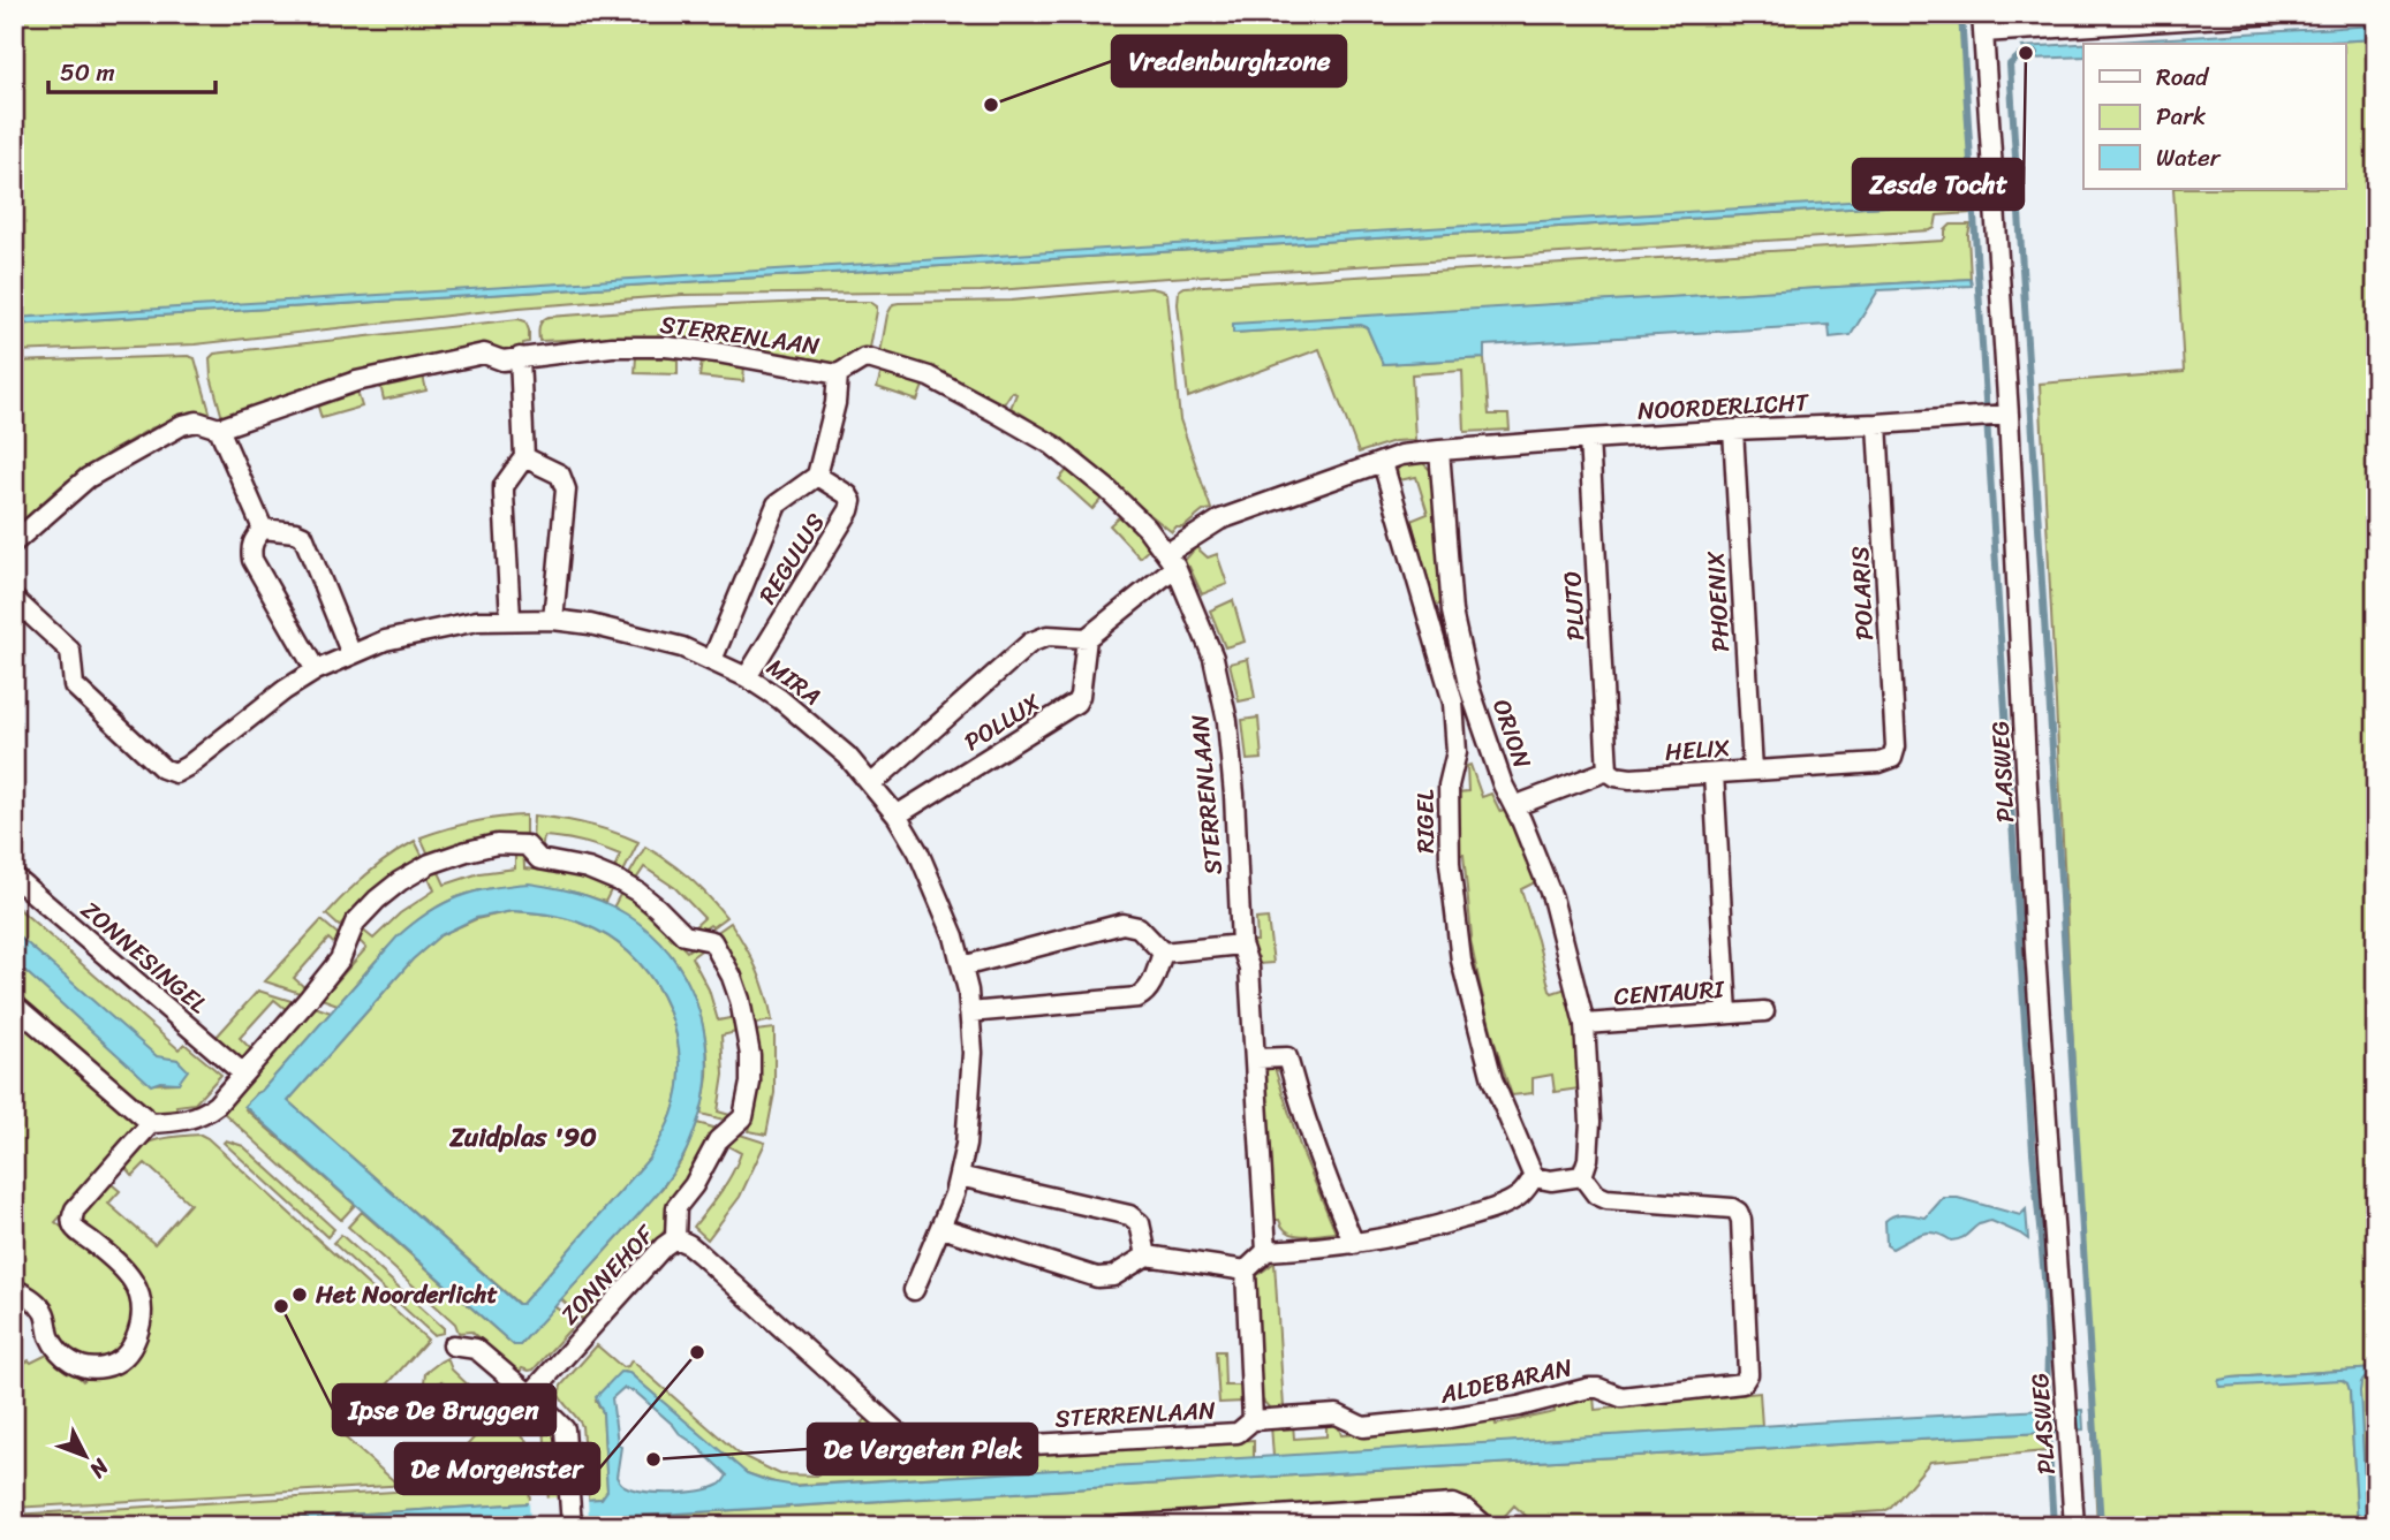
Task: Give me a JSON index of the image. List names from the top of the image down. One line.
{"streets":{"street":["STERRENLAAN","NOORDERLICHT","REGULUS","POLARIS","PHOENIX","PLUTO","MIRA","POLLUX","ORION","HELIX","PLASWEG","RIGEL","ZONNESINGEL","CENTAURI","ZONNEHOF","ALDEBARAN"]},"crossings":[["STERRENLAAN","REGULUS"],["STERRENLAAN","ZONNEHOF"],["STERRENLAAN","ALDEBARAN"],["NOORDERLICHT","POLARIS"],["NOORDERLICHT","PHOENIX"],["NOORDERLICHT","PLUTO"],["NOORDERLICHT","ORION"],["NOORDERLICHT","PLASWEG"],["REGULUS","MIRA"],["POLARIS","HELIX"],["PHOENIX","HELIX"],["PLUTO","HELIX"],["MIRA","POLLUX"],["ORION","CENTAURI"],["ZONNESINGEL","ZONNEHOF"],["CENTAURI","ALDEBARAN"]],"districts":["Zuidplas '90"],"places":["Zesde Tocht","Vredenburghzone","Het Noorderlicht","Ipse De Bruggen","De Morgenster","De Vergeten Plek"],"legend":["Road","Park","Water"],"scale_bar":"50 m","north":"bottom right"}
